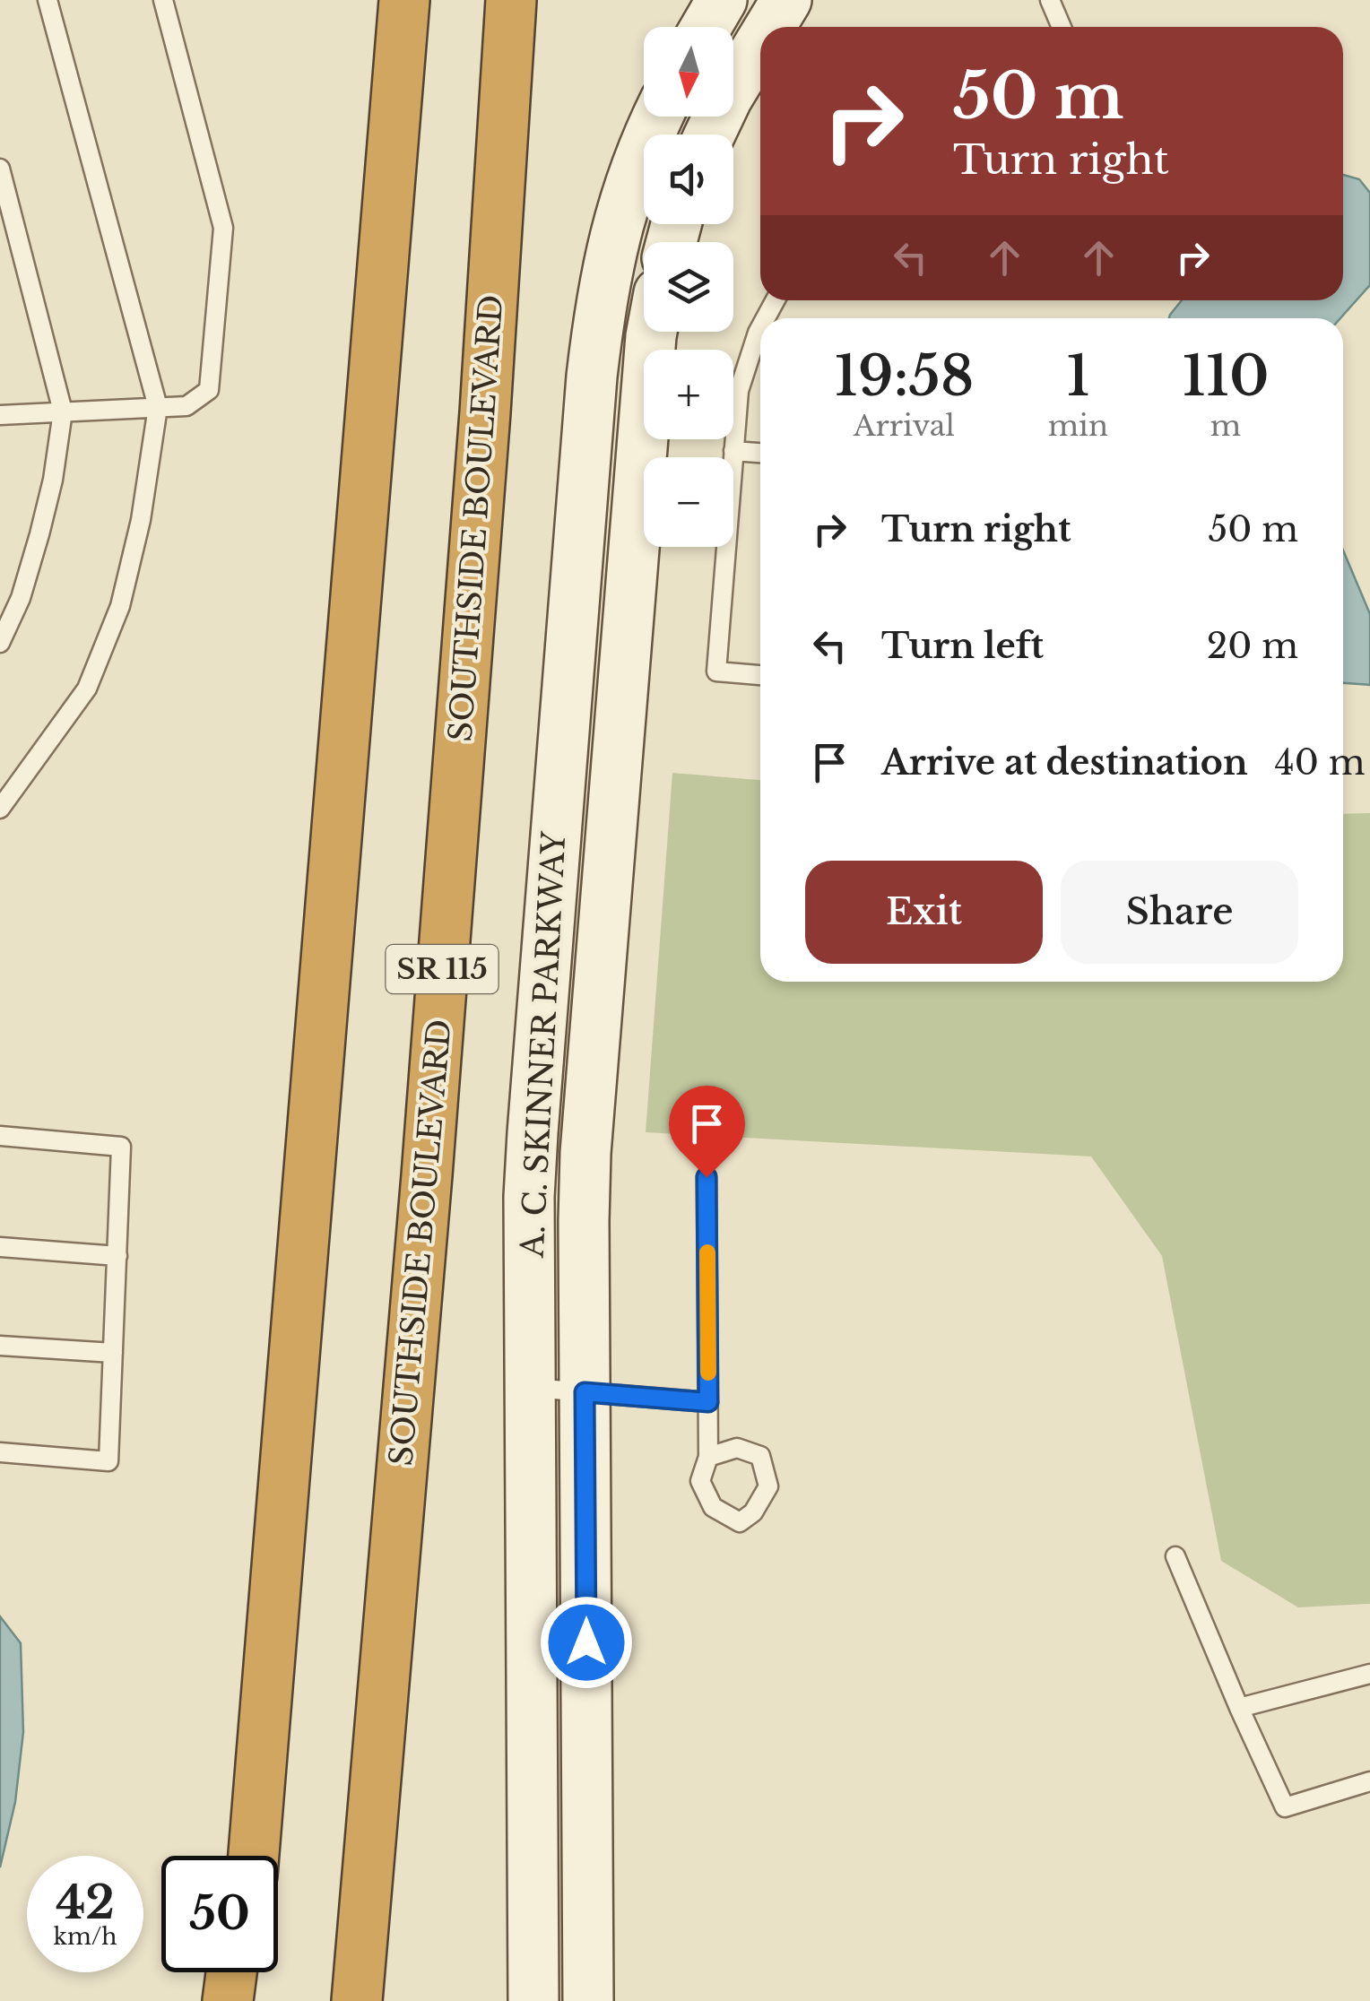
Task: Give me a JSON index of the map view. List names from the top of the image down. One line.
{"streets":{"highway":["SOUTHSIDE BOULEVARD","SR 115"],"main road":["A. C. SKINNER PARKWAY"]},"north":"bottom","page":{"map_buttons":["+","−"],"turn":["50 m","Turn right"],"eta":["19:58","Arrival","1","min","110","m"],"list":[{"name":"Turn right","value":"50 m"},{"name":"Turn left","value":"20 m"},{"name":"Arrive at destination","value":"40 m"}],"buttons":["Exit","Share"],"speed":"42 km/h","limit":"50"}}
